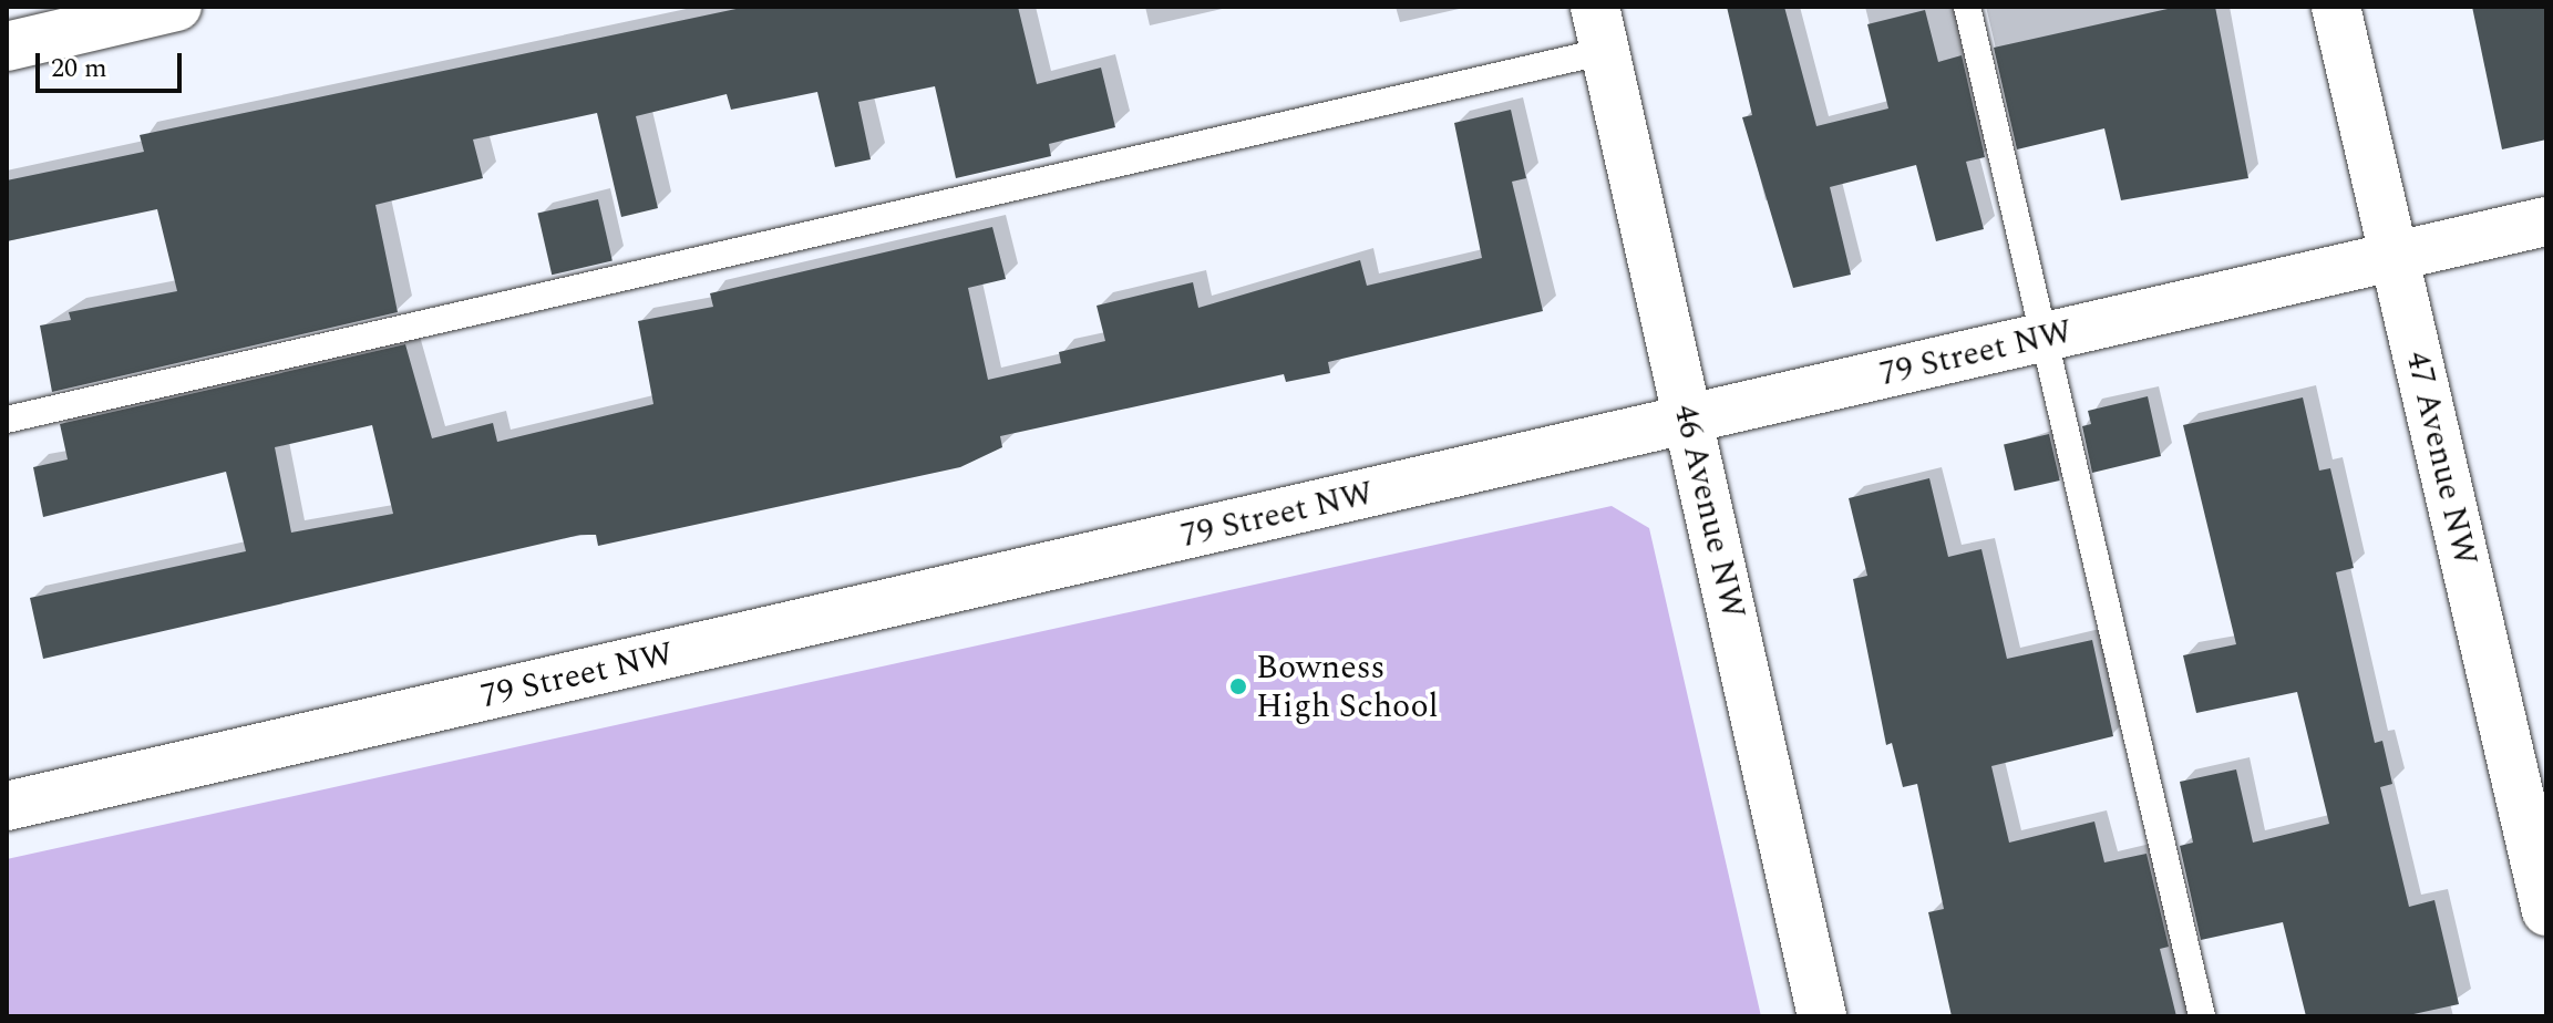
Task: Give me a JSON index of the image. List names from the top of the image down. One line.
{"streets":{"street":["79 Street NW","47 Avenue NW","46 Avenue NW"]},"crossings":[["79 Street NW","47 Avenue NW"],["79 Street NW","46 Avenue NW"]],"places":["Bowness High School"],"scale_bar":"20 m"}
